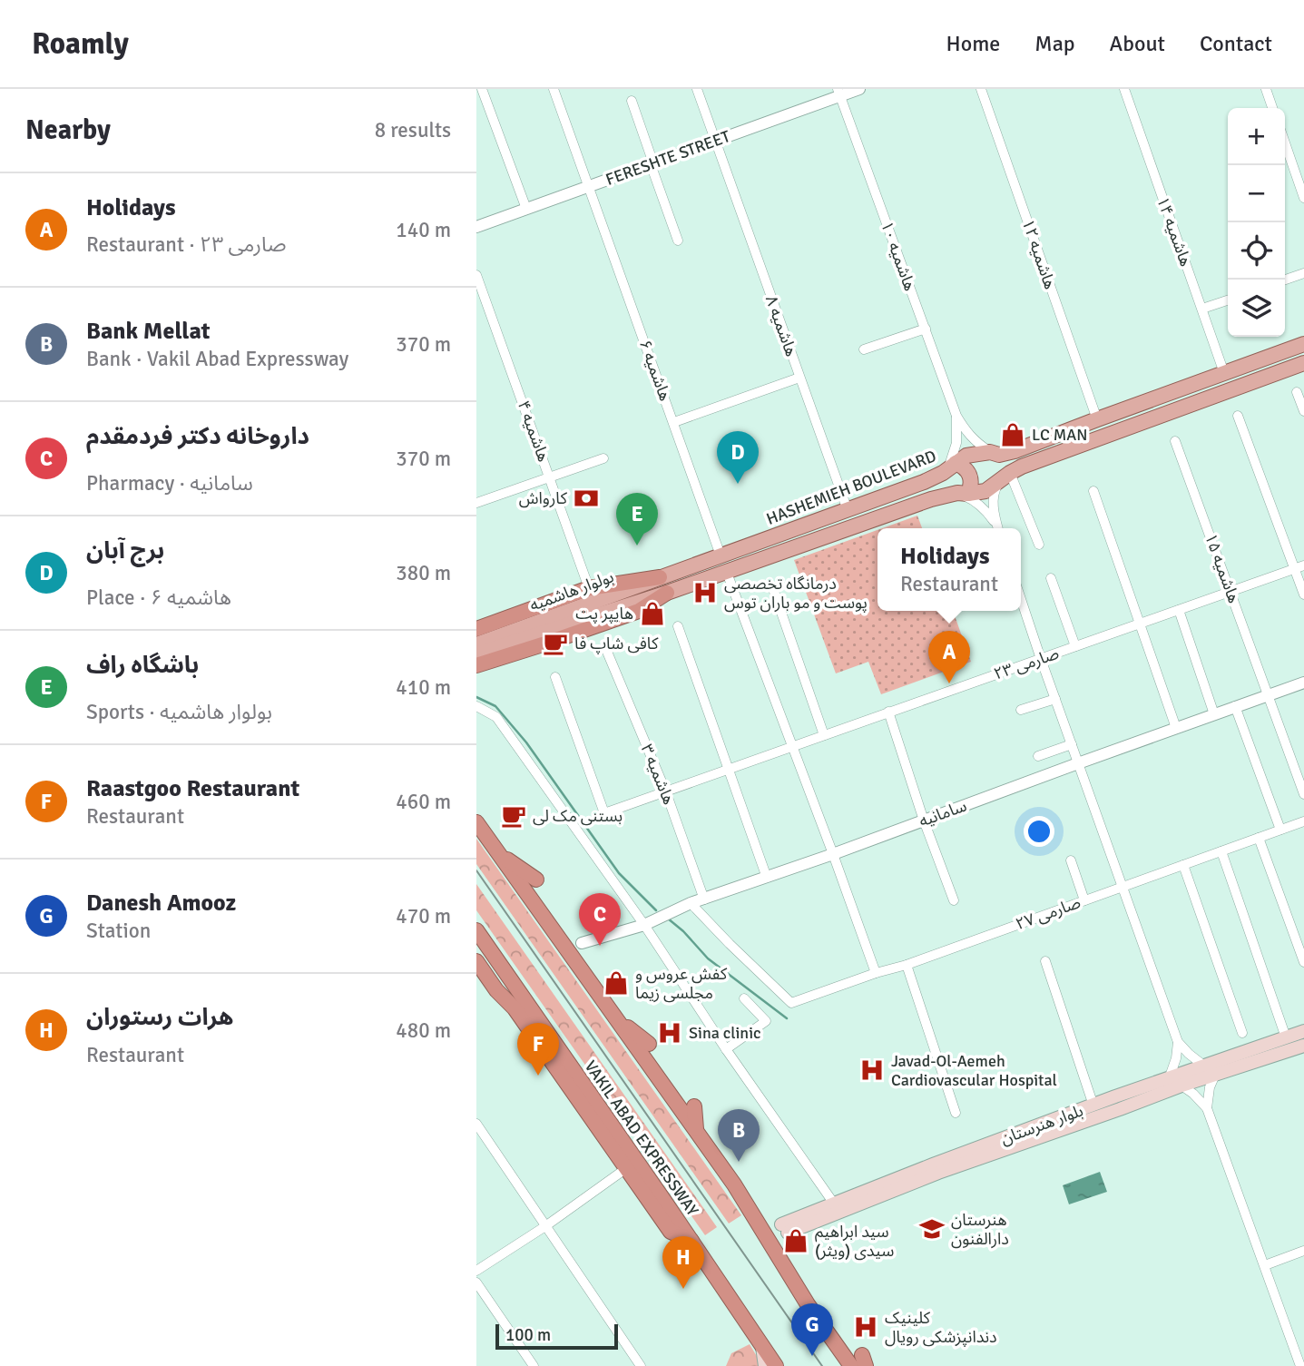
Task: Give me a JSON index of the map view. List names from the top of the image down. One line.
{"streets":{"highway":["VAKIL ABAD EXPRESSWAY"],"main road":["HASHEMIEH BOULEVARD","بولوار هاشمیه","بلوار هنرستان"],"street":["FERESHTE STREET","هاشمیه ۱۴","هاشمیه ۱۲","هاشمیه ۱۰","هاشمیه ۸","هاشمیه ۶","هاشمیه ۴","هاشمیه ۱۵","صارمی ۲۳","هاشمیه ۳","سامانیه","صارمی ۲۷"]},"crossings":[["FERESHTE STREET","هاشمیه ۱۰"],["FERESHTE STREET","هاشمیه ۸"],["FERESHTE STREET","هاشمیه ۶"],["هاشمیه ۱۴","HASHEMIEH BOULEVARD"],["هاشمیه ۱۲","HASHEMIEH BOULEVARD"],["هاشمیه ۸","HASHEMIEH BOULEVARD"],["هاشمیه ۶","HASHEMIEH BOULEVARD"],["HASHEMIEH BOULEVARD","بولوار هاشمیه"],["هاشمیه ۱۵","صارمی ۲۳"],["هاشمیه ۱۵","سامانیه"],["صارمی ۲۳","هاشمیه ۳"],["هاشمیه ۳","سامانیه"],["سامانیه","صارمی ۲۷"]],"places":{"shop":["LC MAN","هایپر پت","کفش عروس و مجلسی زیما","سید ابراهیم سیدی (ویثر)"],"bank":["کارواش"],"hospital":["درمانگاه تخصصی پوست و مو باران توس","Sina clinic","Javad-Ol-Aemeh Cardiovascular Hospital","کلینیک دندانپزشکی رویال"],"cafe":["کافی شاپ فا","بستنی مک لی"],"school or university":["هنرستان دارالفنون"]},"scale_bar":"100 m","page":{"header":"Roamly","nav":["Home","Map","About","Contact"],"heading":["Nearby","8 results"],"map_buttons":["+","−"],"list":[{"mark":"A","name":"Holidays","note":"Restaurant · صارمی ۲۳","value":"140 m"},{"mark":"B","name":"Bank Mellat","note":"Bank · Vakil Abad Expressway","value":"370 m"},{"mark":"C","name":"داروخانه دكتر فردمقدم","note":"Pharmacy · سامانیه","value":"370 m"},{"mark":"D","name":"برج آبان","note":"Place · هاشمیه ۶","value":"380 m"},{"mark":"E","name":"باشگاه راف","note":"Sports · بولوار هاشمیه","value":"410 m"},{"mark":"F","name":"Raastgoo Restaurant","note":"Restaurant","value":"460 m"},{"mark":"G","name":"Danesh Amooz","note":"Station","value":"470 m"},{"mark":"H","name":"هرات رستوران","note":"Restaurant","value":"480 m"}],"pins":["D","E","A","C","F","B","H","G"],"popup":["Holidays","Restaurant"],"scale":"100 m"}}
